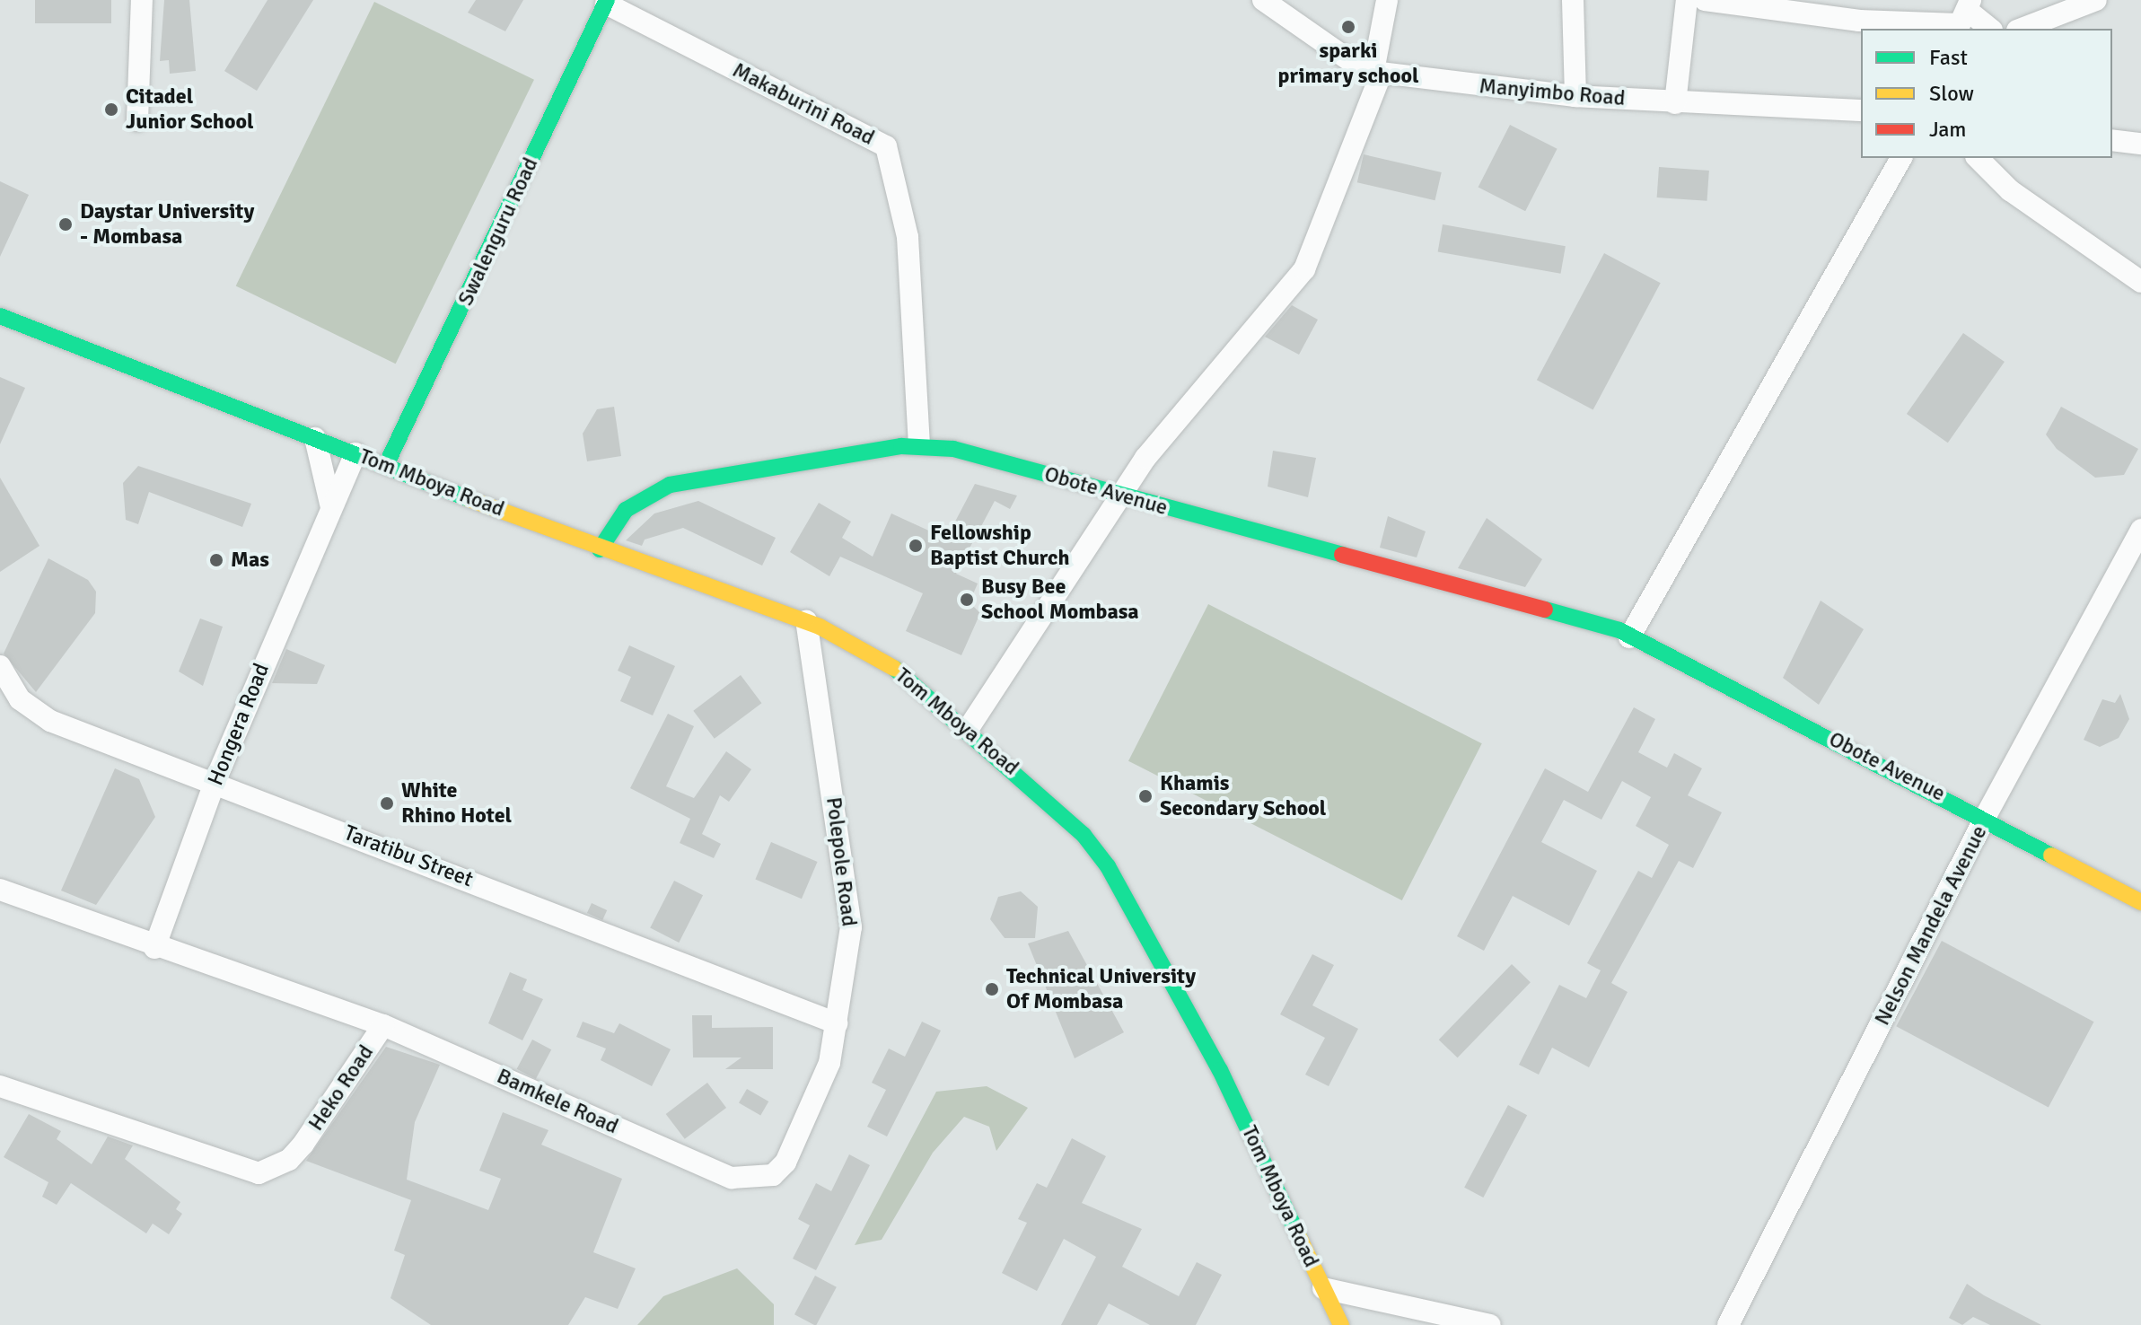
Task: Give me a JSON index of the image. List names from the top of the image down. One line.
{"streets":{"street":["Manyimbo Road","Makaburini Road","Swalenguru Road","Tom Mboya Road","Obote Avenue","Hongera Road","Taratibu Street","Polepole Road","Nelson Mandela Avenue","Heko Road","Bamkele Road"]},"crossings":[["Makaburini Road","Swalenguru Road"],["Makaburini Road","Obote Avenue"],["Swalenguru Road","Tom Mboya Road"],["Tom Mboya Road","Obote Avenue"],["Tom Mboya Road","Hongera Road"],["Tom Mboya Road","Polepole Road"],["Obote Avenue","Nelson Mandela Avenue"],["Hongera Road","Taratibu Street"],["Hongera Road","Heko Road"],["Taratibu Street","Polepole Road"],["Polepole Road","Bamkele Road"],["Heko Road","Bamkele Road"]],"places":["sparki primary school","Citadel Junior School","Daystar University - Mombasa","Fellowship Baptist Church","Mas","Busy Bee School Mombasa","Khamis Secondary School","White Rhino Hotel","Technical University Of Mombasa"],"legend":["Fast","Slow","Jam"]}
